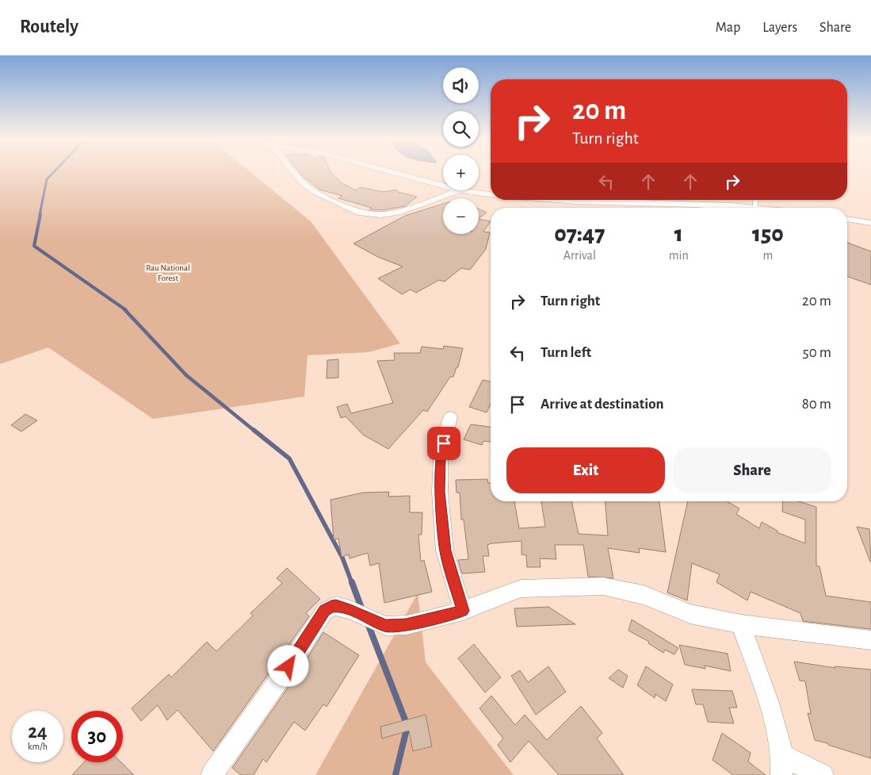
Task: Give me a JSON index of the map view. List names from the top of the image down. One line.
{"parks":["Rau National Forest"],"page":{"header":"Routely","nav":["Map","Layers","Share"],"map_buttons":["+","−"],"turn":["20 m","Turn right"],"eta":["07:47","Arrival","1","min","150","m"],"list":[{"name":"Turn right","value":"20 m"},{"name":"Turn left","value":"50 m"},{"name":"Arrive at destination","value":"80 m"}],"buttons":["Exit","Share"],"speed":"24 km/h","limit":"30"}}
